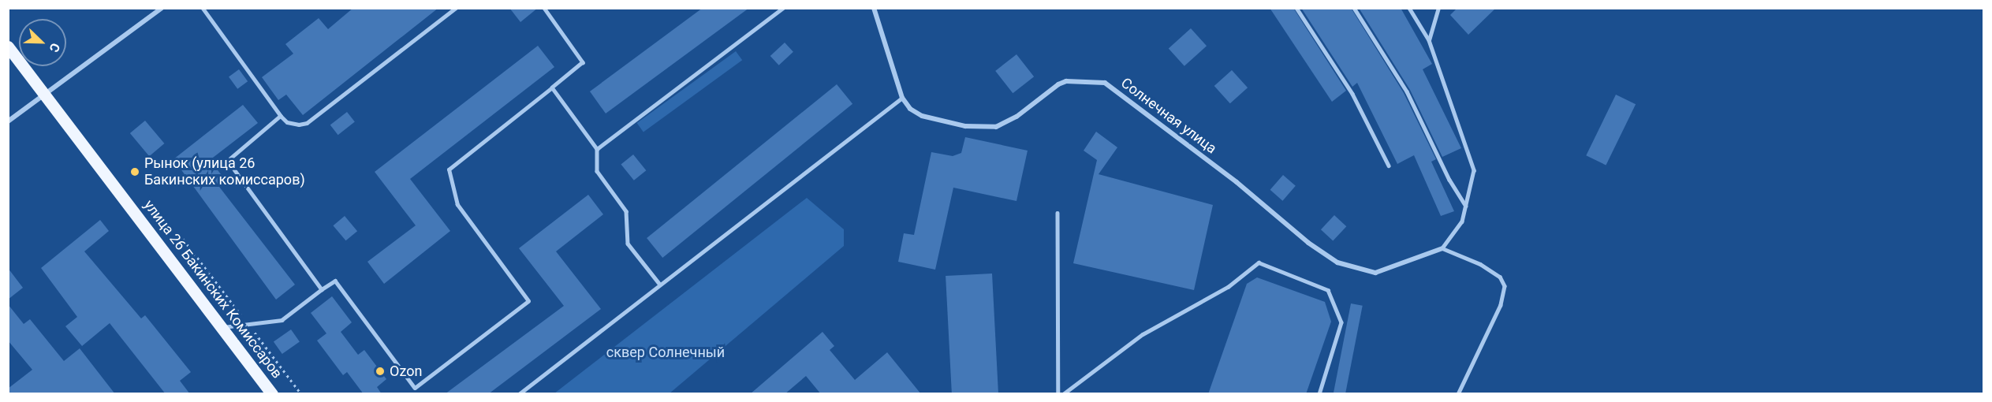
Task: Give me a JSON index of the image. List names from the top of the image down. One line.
{"streets":{"main road":["улица 26 Бакинских Комиссаров"],"street":["Солнечная улица"]},"parks":["сквер Солнечный"],"places":["Рынок (улица 26 Бакинских комиссаров)","Ozon"],"north":"bottom right"}
